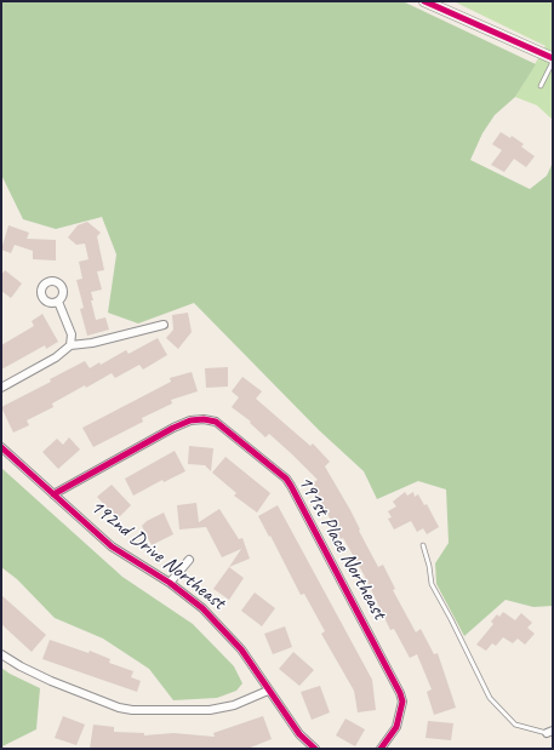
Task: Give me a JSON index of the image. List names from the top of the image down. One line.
{"streets":{"street":["191st Place Northeast","192nd Drive Northeast"]},"crossings":[["191st Place Northeast","192nd Drive Northeast"]]}
